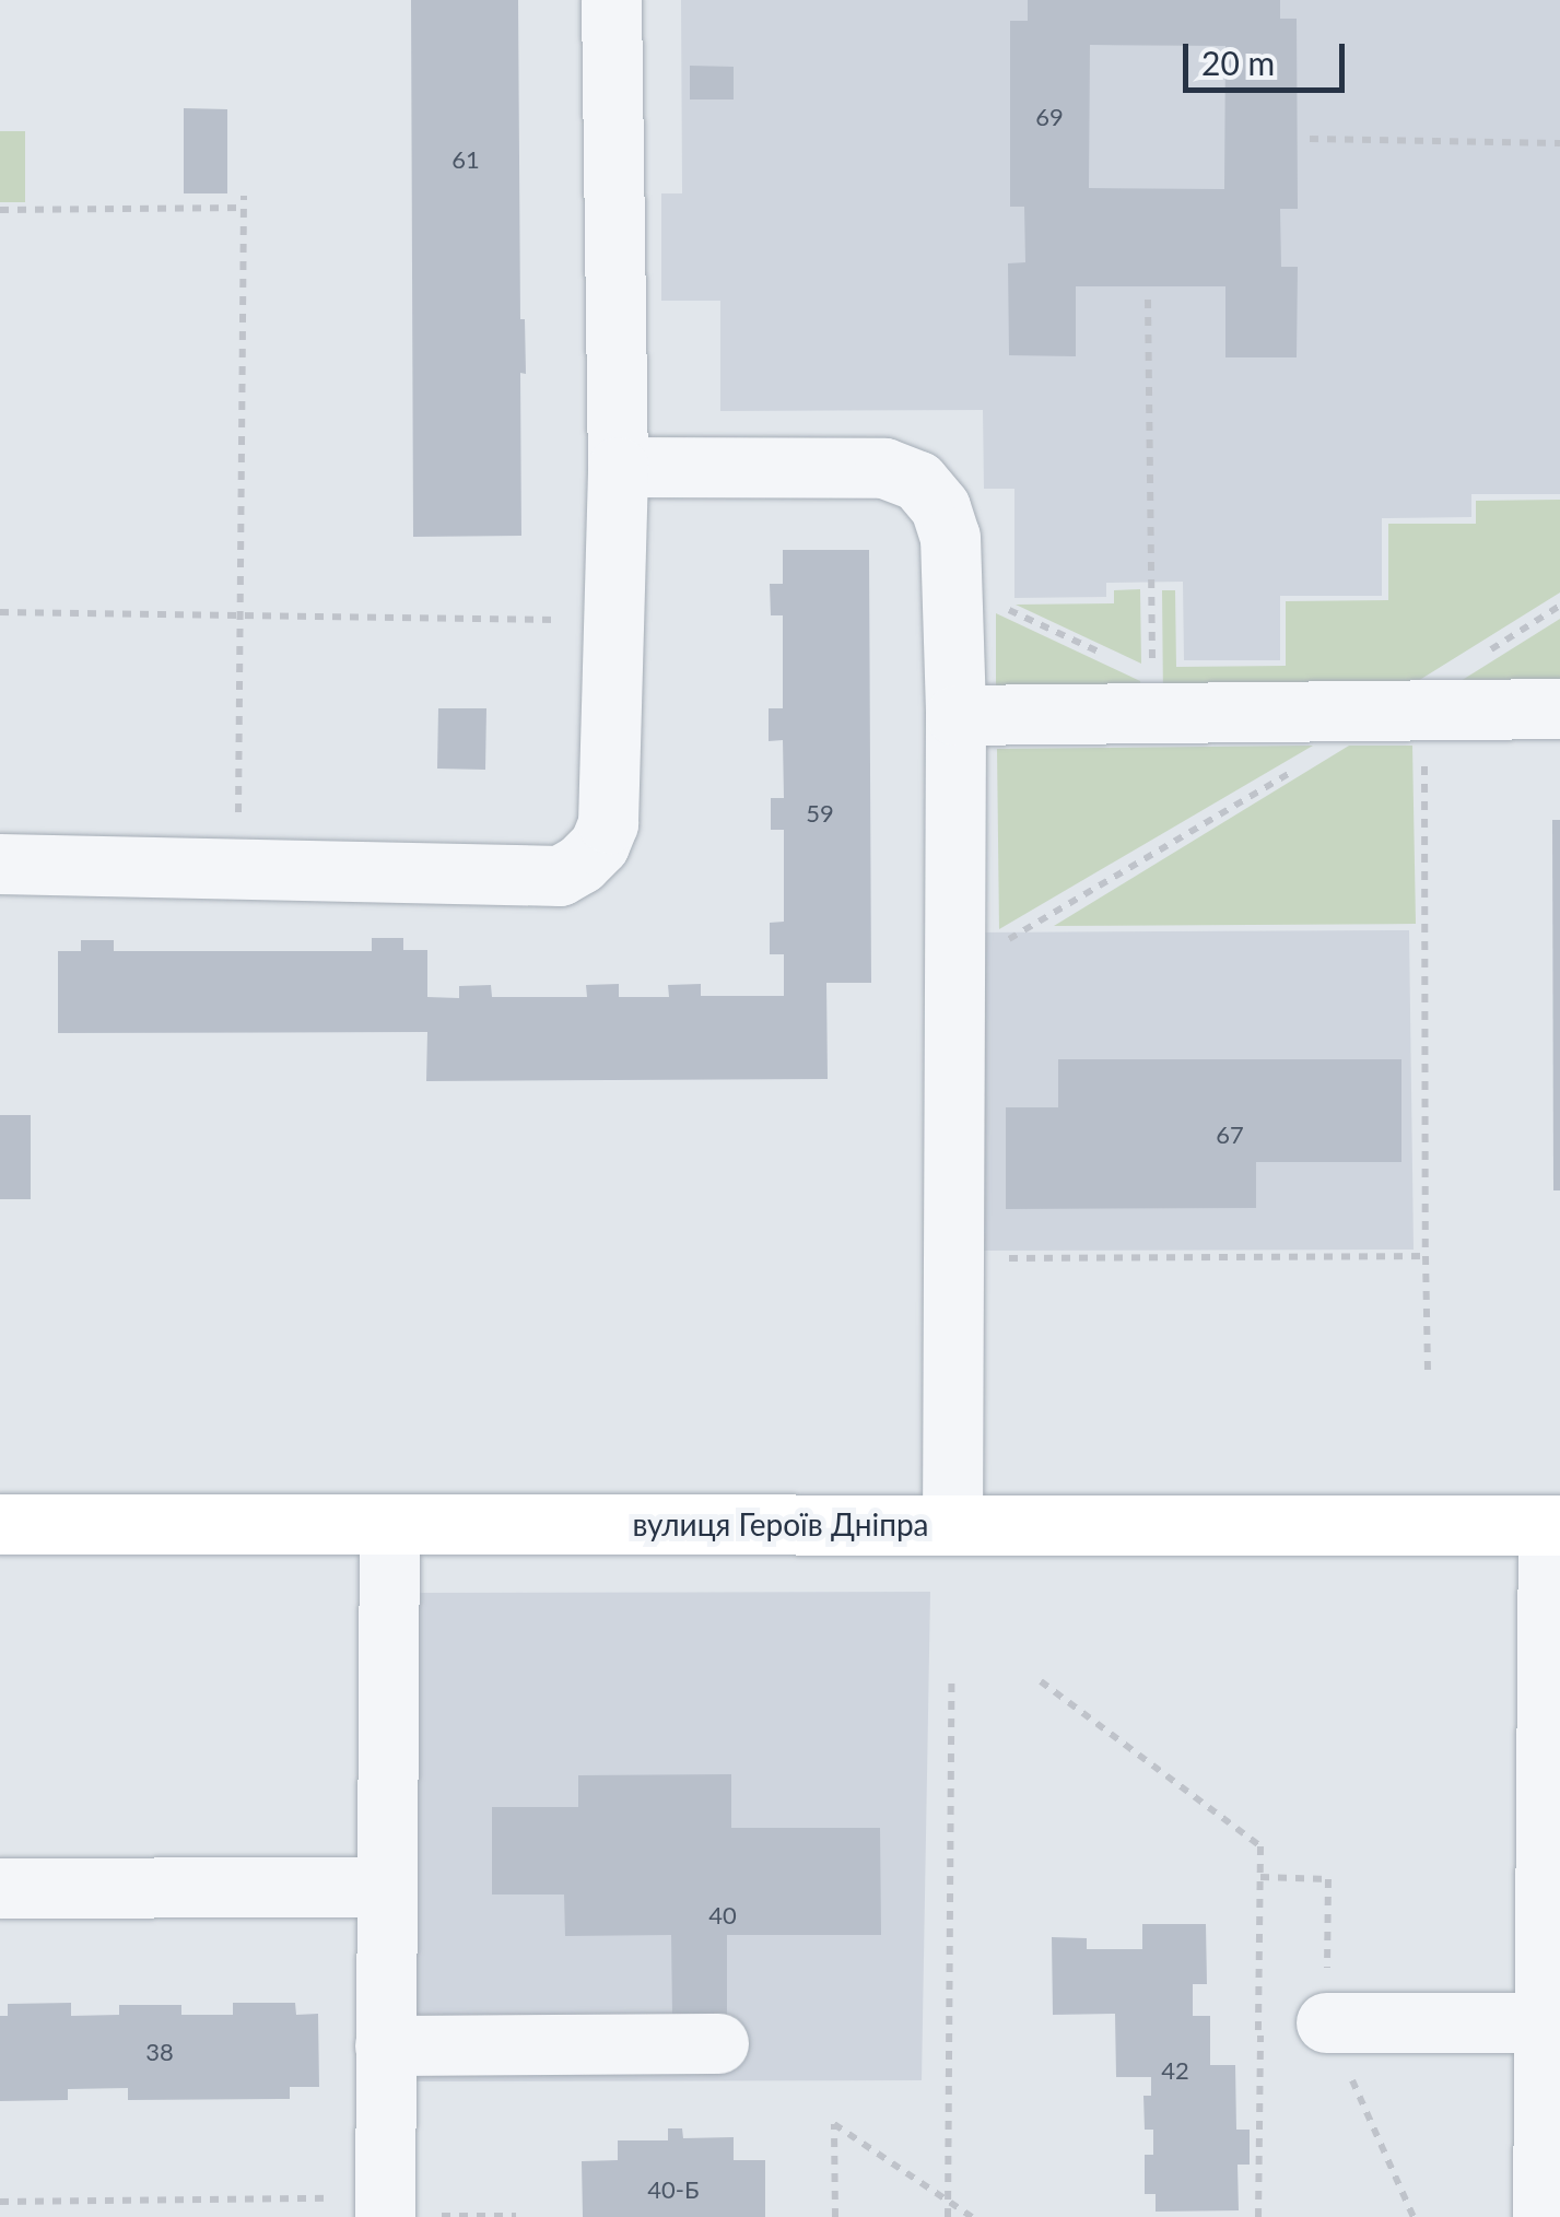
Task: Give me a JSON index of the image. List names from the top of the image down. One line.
{"streets":{"main road":["вулиця Героїв Дніпра"]},"house_numbers":["69","61","59","67","40","38","42","40-Б"],"scale_bar":"20 m"}
